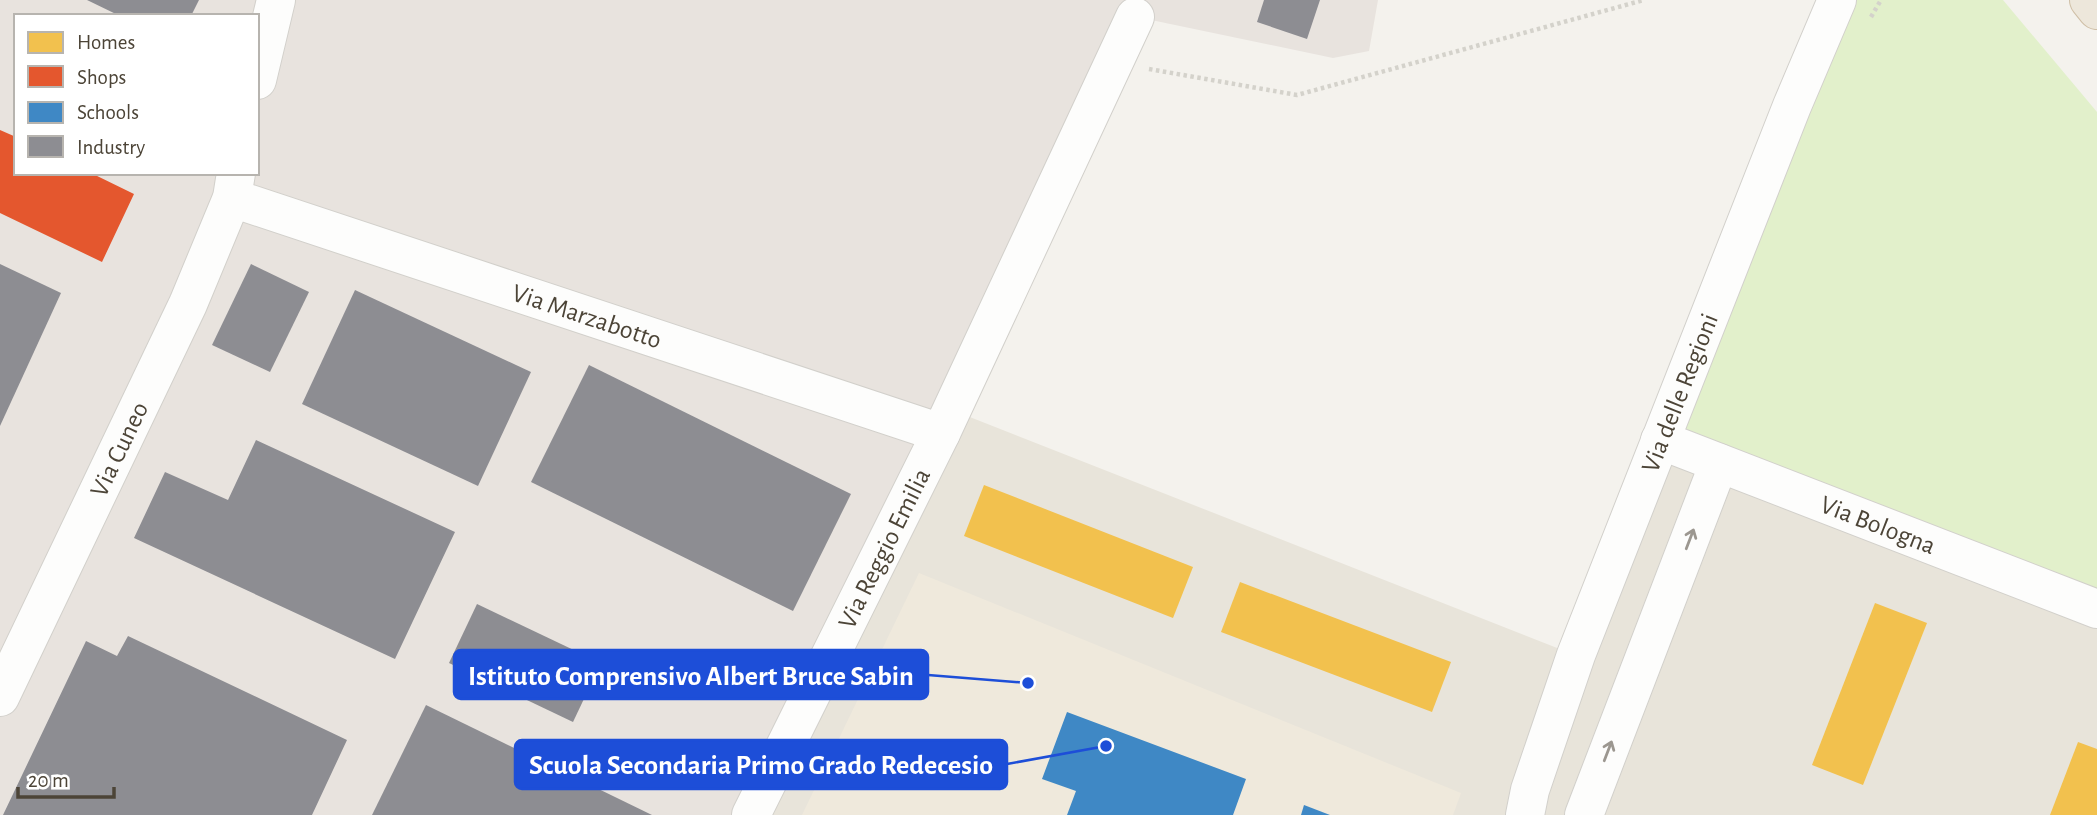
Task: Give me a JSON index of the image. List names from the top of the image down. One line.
{"streets":{"street":["Via Marzabotto","Via delle Regioni","Via Cuneo","Via Bologna","Via Reggio Emilia"]},"crossings":[["Via Marzabotto","Via Cuneo"],["Via Marzabotto","Via Reggio Emilia"],["Via delle Regioni","Via Bologna"]],"places":["Istituto Comprensivo Albert Bruce Sabin","Scuola Secondaria Primo Grado Redecesio"],"legend":["Homes","Shops","Schools","Industry"],"scale_bar":"20 m"}
